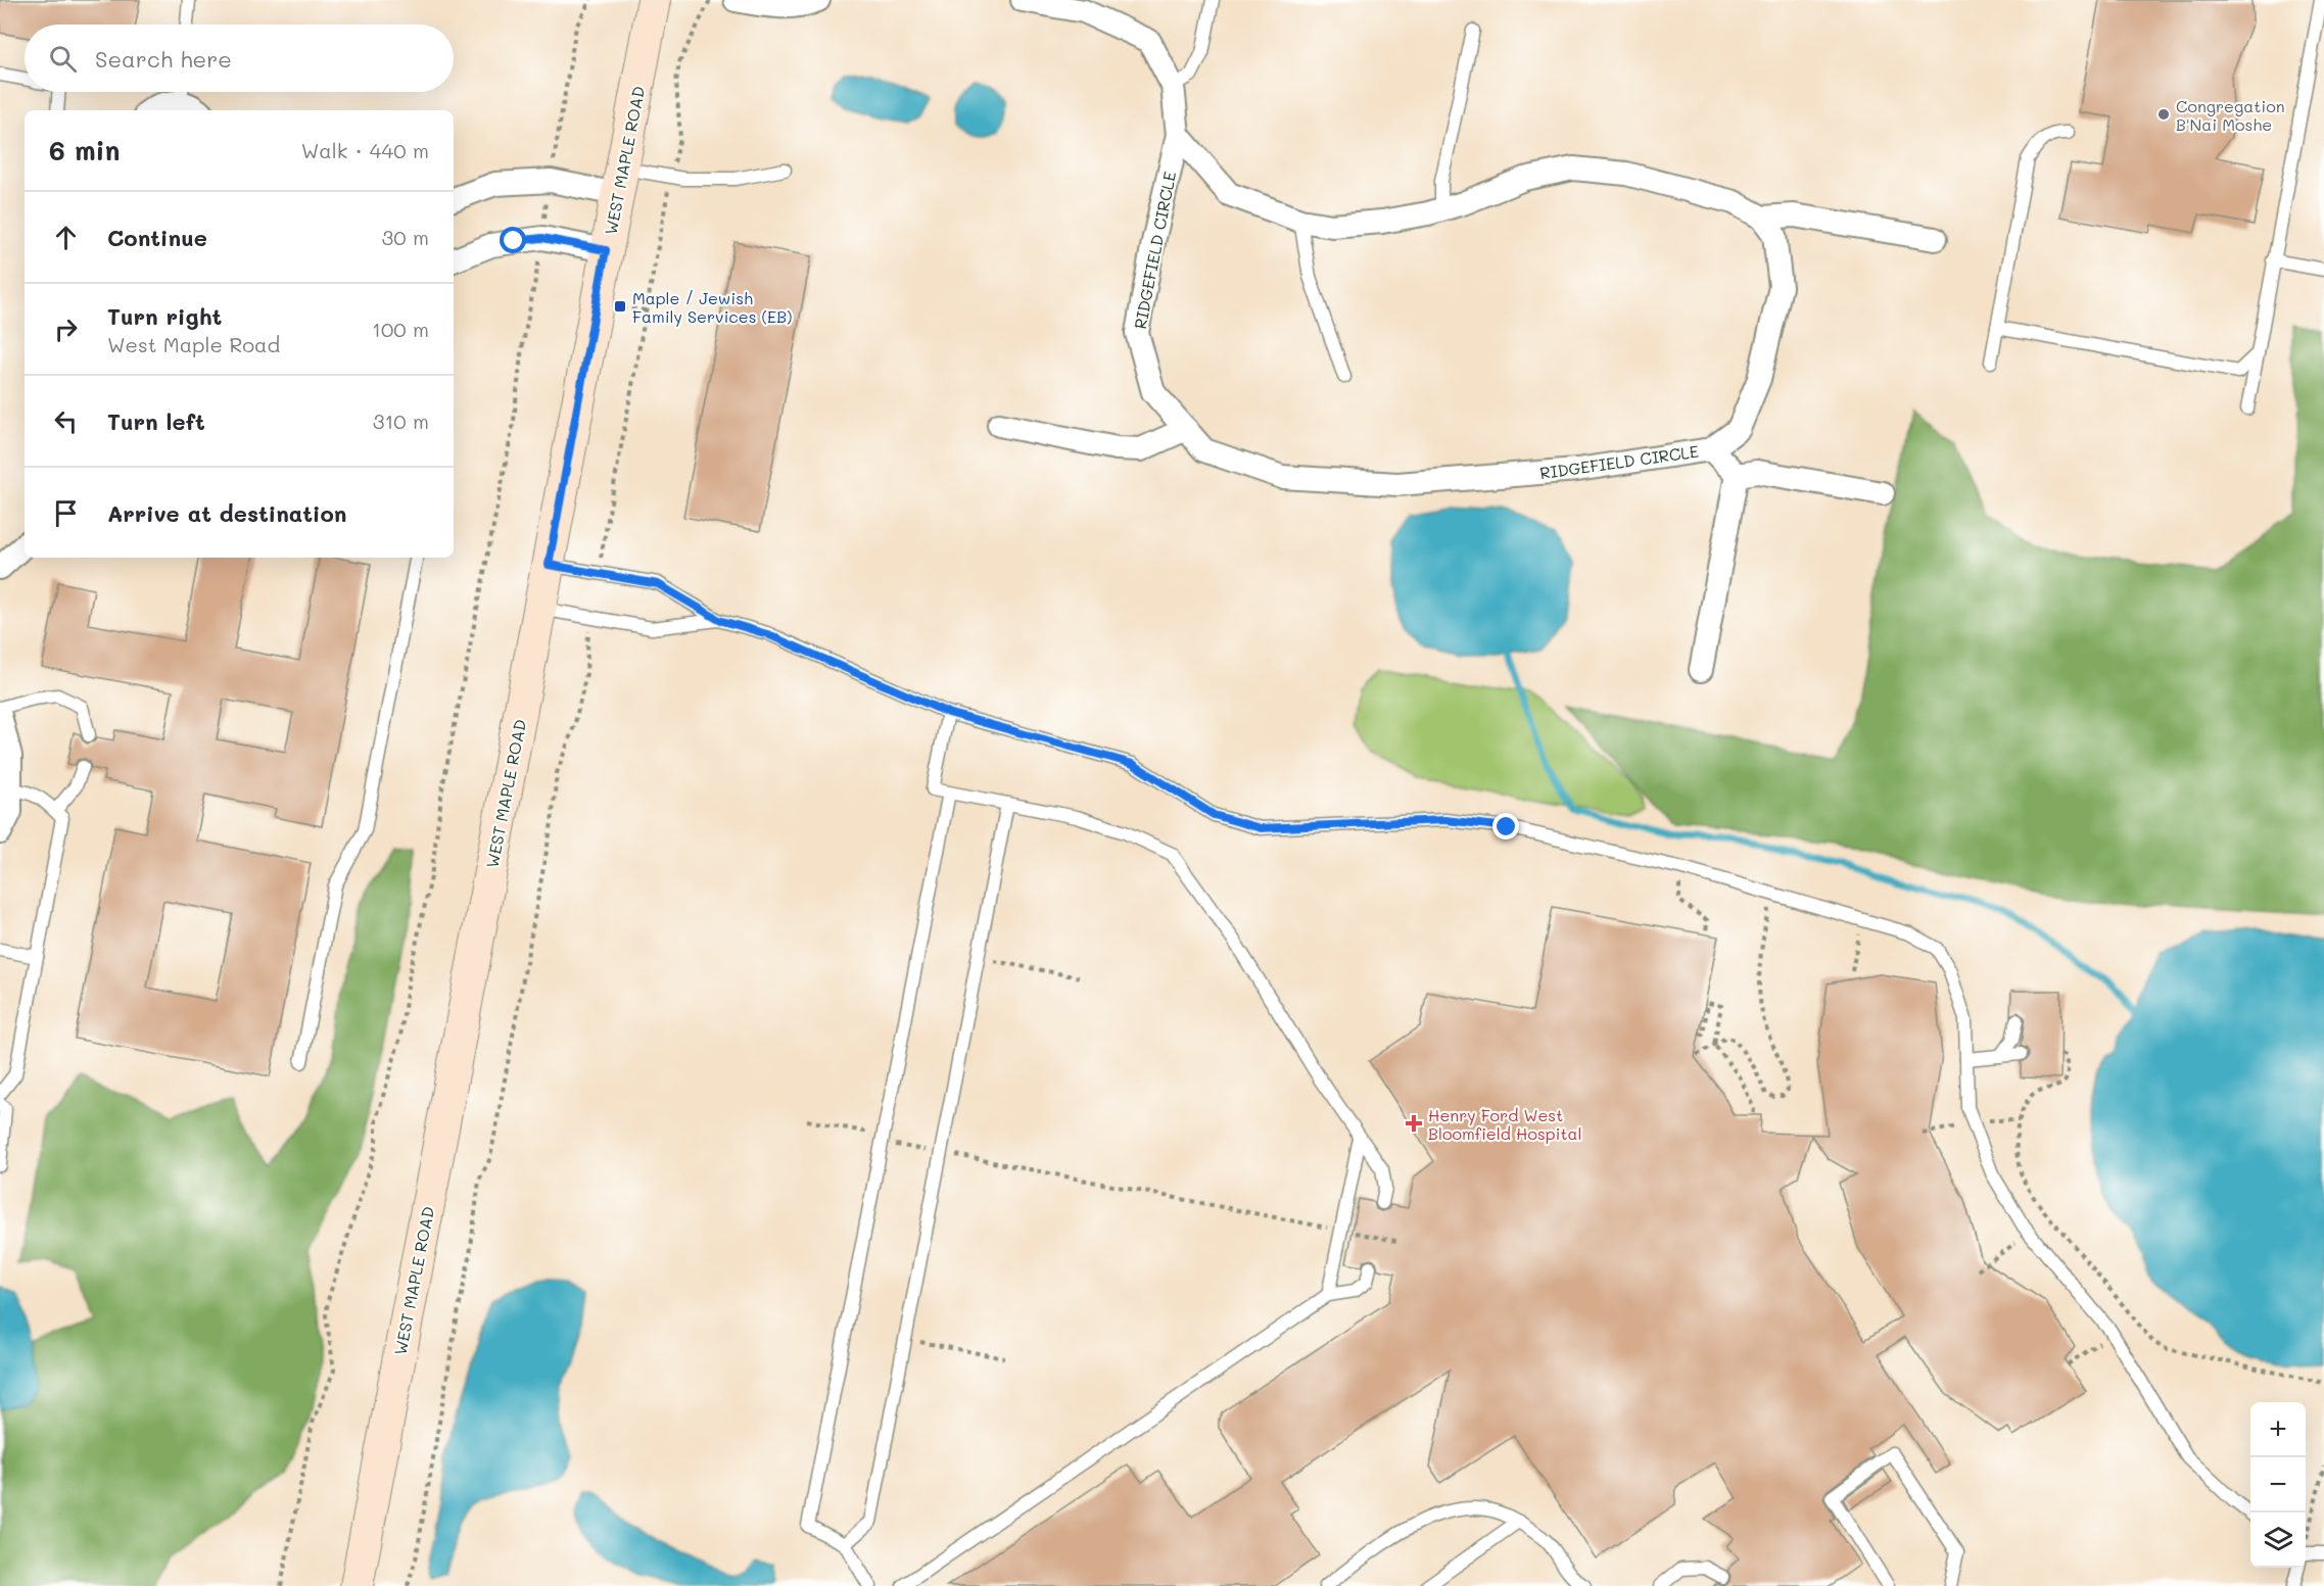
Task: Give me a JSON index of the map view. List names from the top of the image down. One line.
{"streets":{"main road":["WEST MAPLE ROAD"],"street":["RIDGEFIELD CIRCLE"]},"places":{"other":["Congregation B'Nai Moshe"],"transit":["Maple / Jewish Family Services (EB)"],"health":["Henry Ford West Bloomfield Hospital"]},"page":{"search":"Search here","heading":["6 min","Walk · 440 m"],"list":[["Continue","30 m"],["Turn right","West Maple Road","100 m"],["Turn left","310 m"],"Arrive at destination"],"map_buttons":["+","−"]}}
